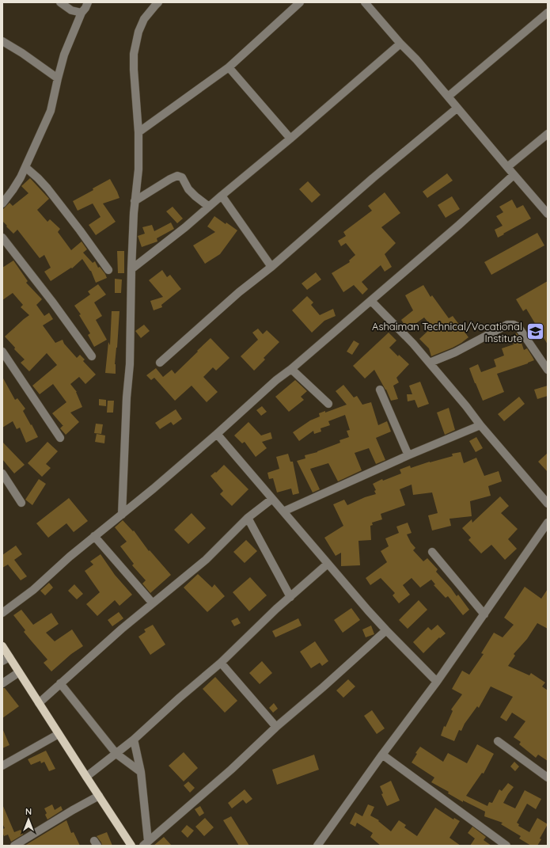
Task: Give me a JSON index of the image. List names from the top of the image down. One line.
{"places":{"school or university":["Ashaiman Technical/Vocational Institute"]},"north":"top"}
